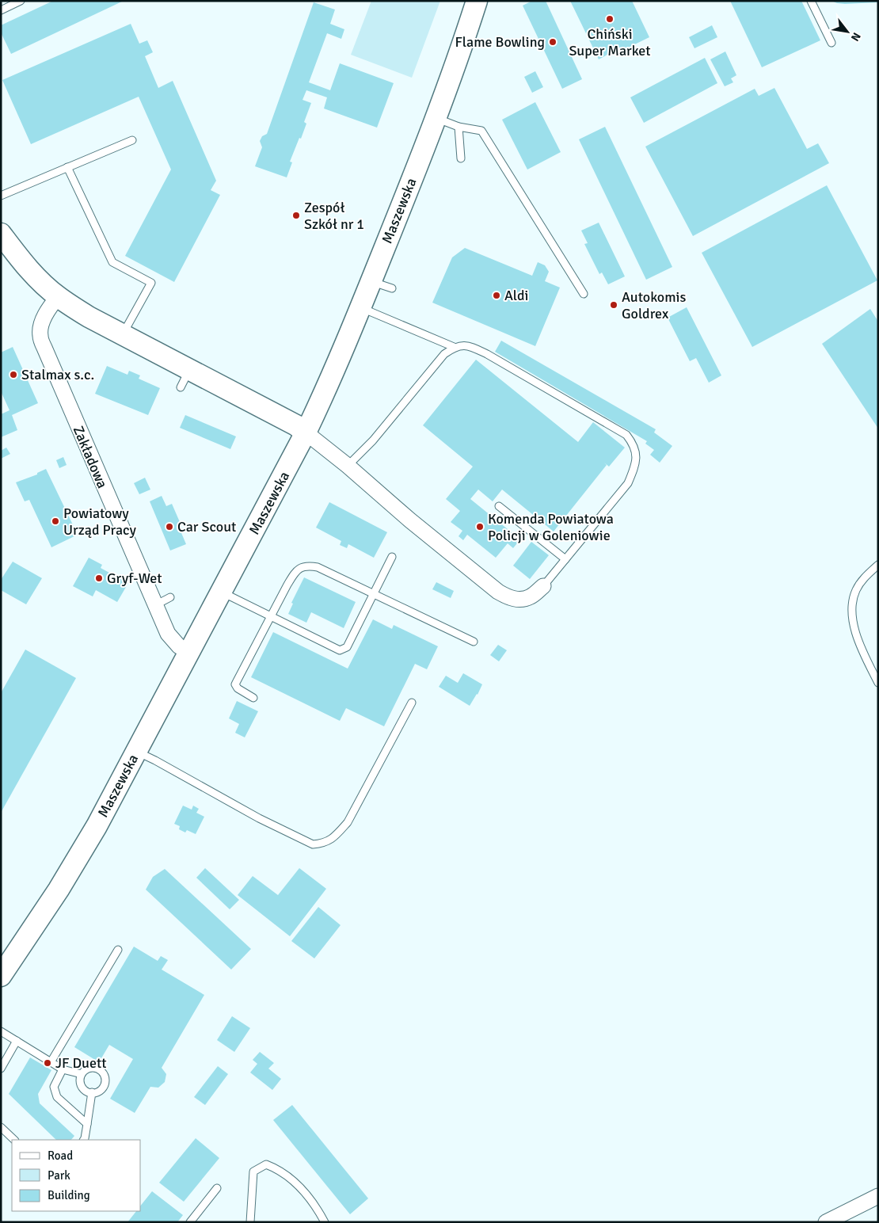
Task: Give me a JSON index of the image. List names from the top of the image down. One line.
{"streets":{"street":["Maszewska","Zakładowa"]},"crossings":[["Maszewska","Zakładowa"]],"places":["Chiński Super Market","Flame Bowling","Zespół Szkół nr 1","Aldi","Autokomis Goldrex","Stalmax s.c.","Powiatowy Urząd Pracy","Car Scout","Komenda Powiatowa Policji w Goleniowie","Gryf-Wet","JF Duett"],"legend":["Road","Park","Building"],"north":"bottom right"}
